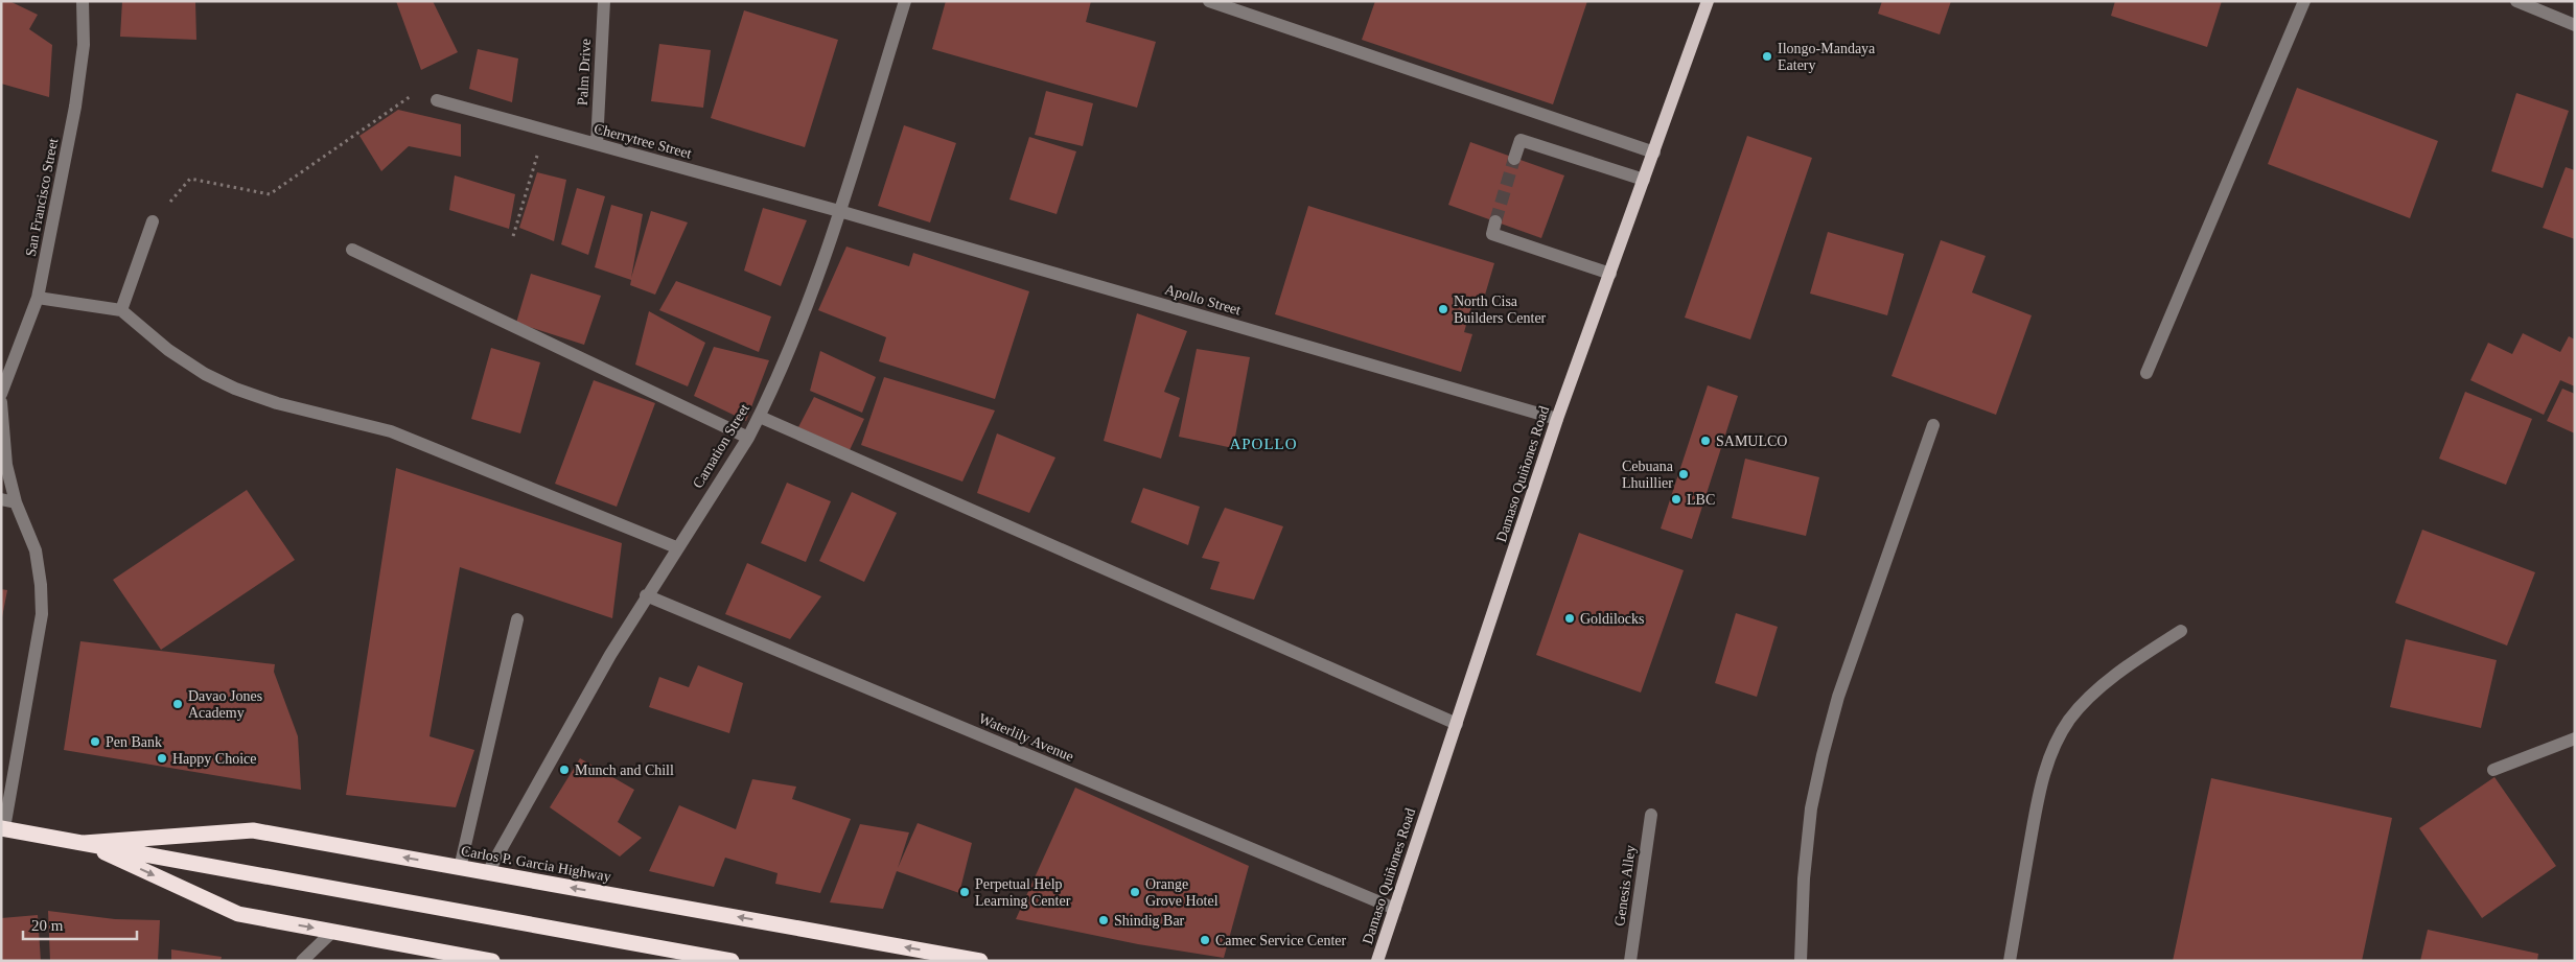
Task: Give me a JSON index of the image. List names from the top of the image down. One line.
{"streets":{"highway":["Carlos P. Garcia Highway"],"main road":["Damaso Quiñones Road"],"street":["Palm Drive","Cherrytree Street","San Francisco Street","Apollo Street","Carnation Street","Waterlily Avenue","Genesis Alley"]},"crossings":[["Palm Drive","Cherrytree Street"],["Cherrytree Street","Apollo Street"],["Cherrytree Street","Carnation Street"],["Apollo Street","Carnation Street"],["Apollo Street","Damaso Quiñones Road"],["Carnation Street","Waterlily Avenue"],["Carnation Street","Carlos P. Garcia Highway"],["Damaso Quiñones Road","Waterlily Avenue"]],"districts":["APOLLO"],"places":["Ilongo-Mandaya Eatery","North Cisa Builders Center","SAMULCO","Cebuana Lhuillier","LBC","Goldilocks","Davao Jones Academy","Pen Bank","Happy Choice","Munch and Chill","Perpetual Help Learning Center","Orange Grove Hotel","Shindig Bar","Camec Service Center"],"scale_bar":"20 m"}
